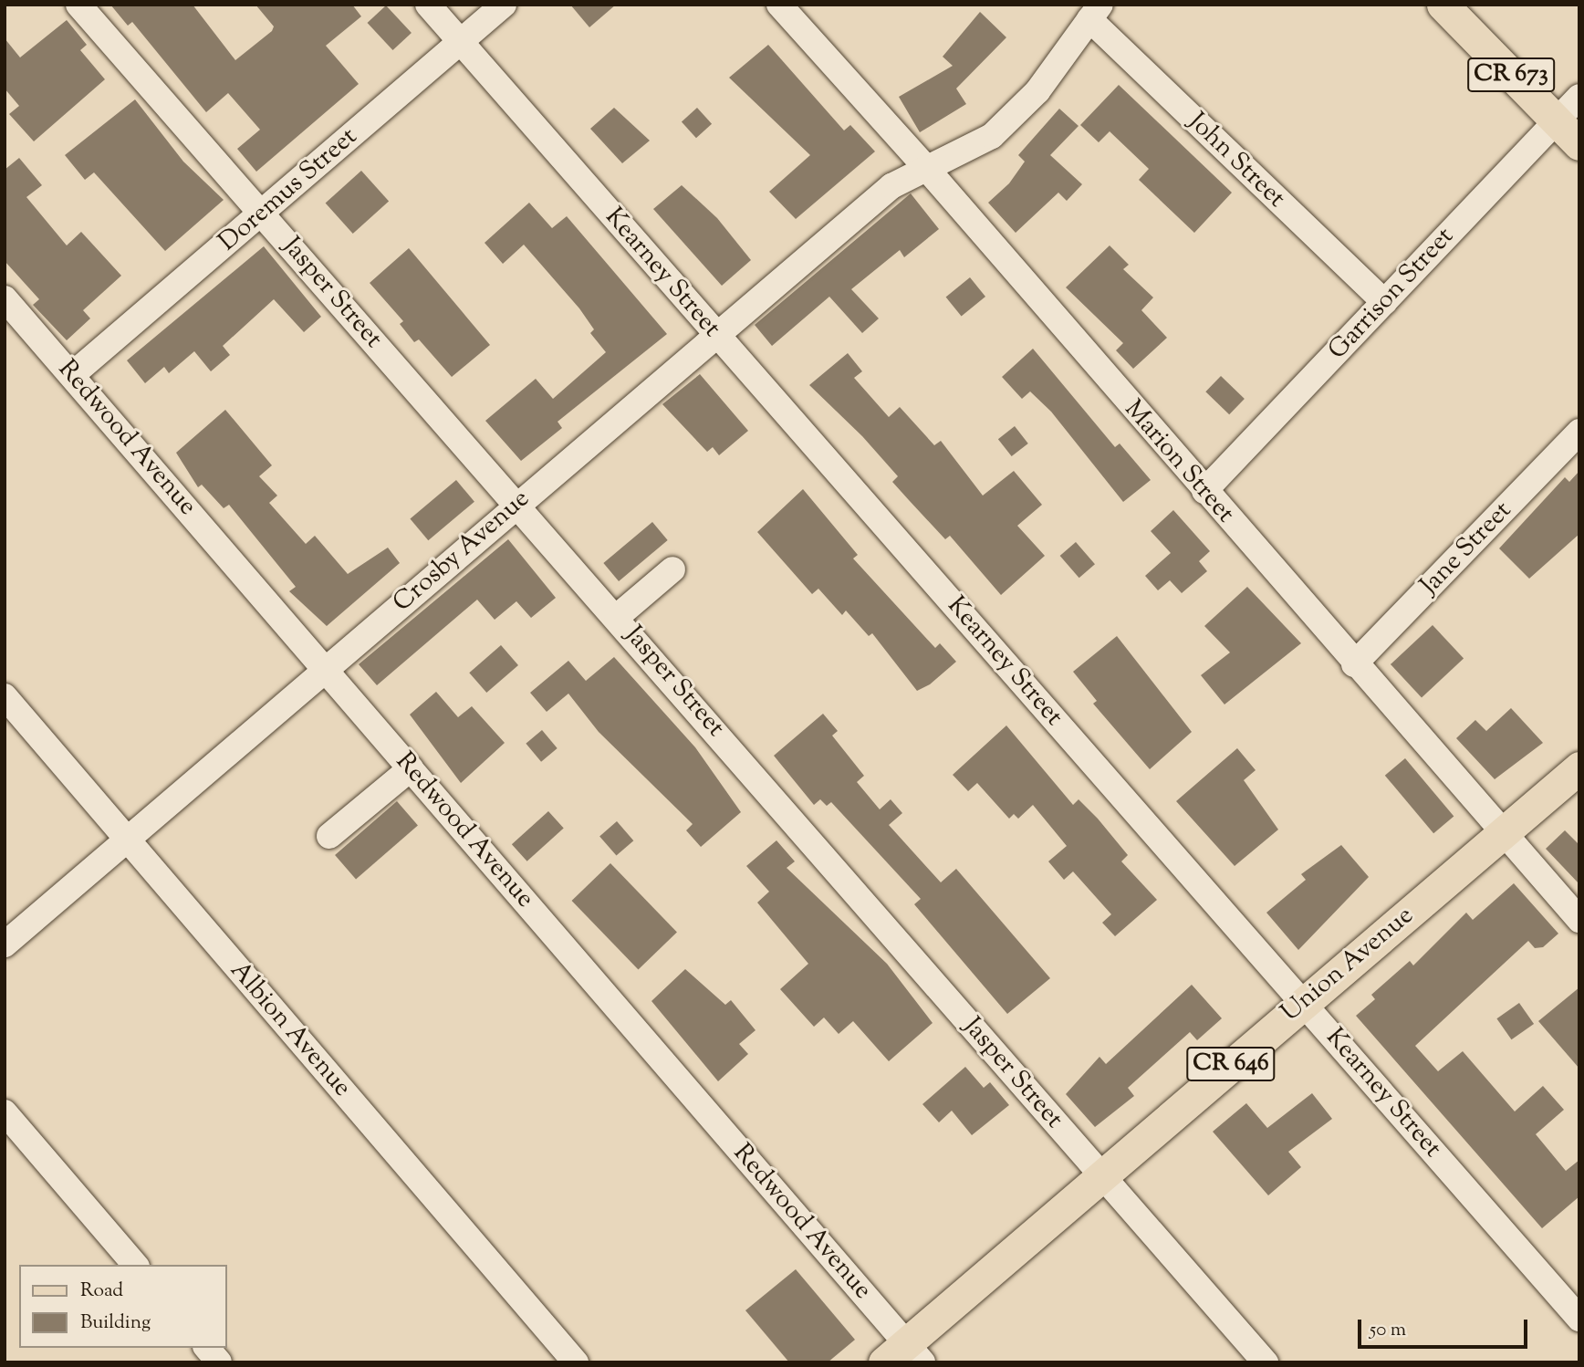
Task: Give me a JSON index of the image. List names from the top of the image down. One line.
{"streets":{"main road":["CR 673","Union Avenue","CR 646"],"street":["John Street","Doremus Street","Kearney Street","Jasper Street","Garrison Street","Redwood Avenue","Marion Street","Jane Street","Crosby Avenue","Albion Avenue"]},"crossings":[["CR 673","Garrison Street"],["John Street","Garrison Street"],["John Street","Crosby Avenue"],["Doremus Street","Kearney Street"],["Doremus Street","Jasper Street"],["Doremus Street","Redwood Avenue"],["Kearney Street","Crosby Avenue"],["Kearney Street","Union Avenue"],["Jasper Street","Crosby Avenue"],["Jasper Street","Union Avenue"],["Garrison Street","Marion Street"],["Redwood Avenue","Crosby Avenue"],["Redwood Avenue","Union Avenue"],["Marion Street","Jane Street"],["Marion Street","Crosby Avenue"],["Marion Street","Union Avenue"],["Crosby Avenue","Albion Avenue"]],"legend":["Road","Building"],"scale_bar":"50 m"}
